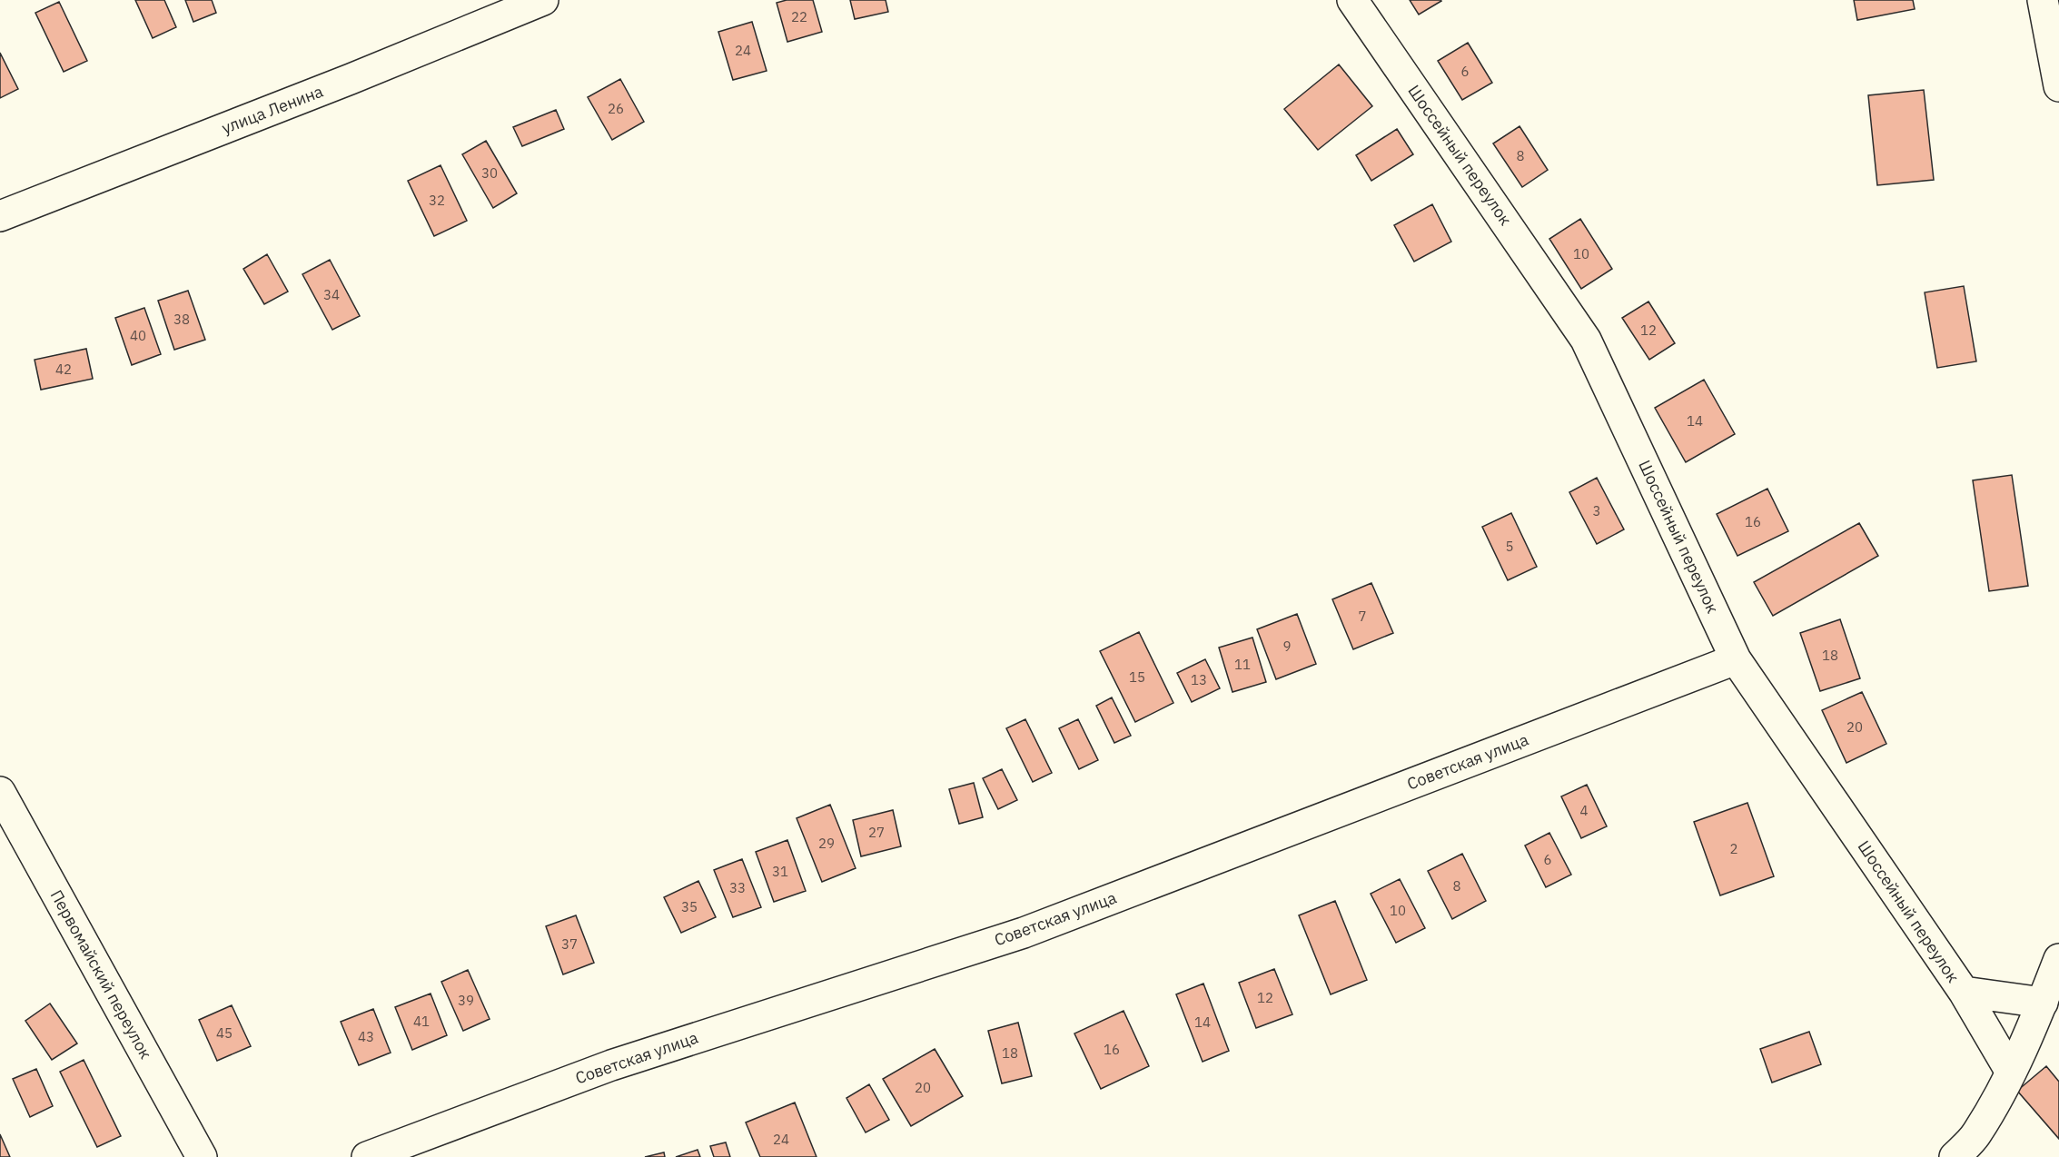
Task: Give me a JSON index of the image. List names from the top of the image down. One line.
{"streets":{"street":["улица Ленина","Шоссейный переулок","Советская улица","Первомайский переулок"]},"crossings":[["Шоссейный переулок","Советская улица"]],"house_numbers":["22","24","6","26","8","30","32","10","34","38","12","40","42","14","3","16","5","7","9","18","11","15","13","20","4","27","29","2","6","31","8","33","35","10","37","12","39","41","14","45","43","16","18","20","24"]}
